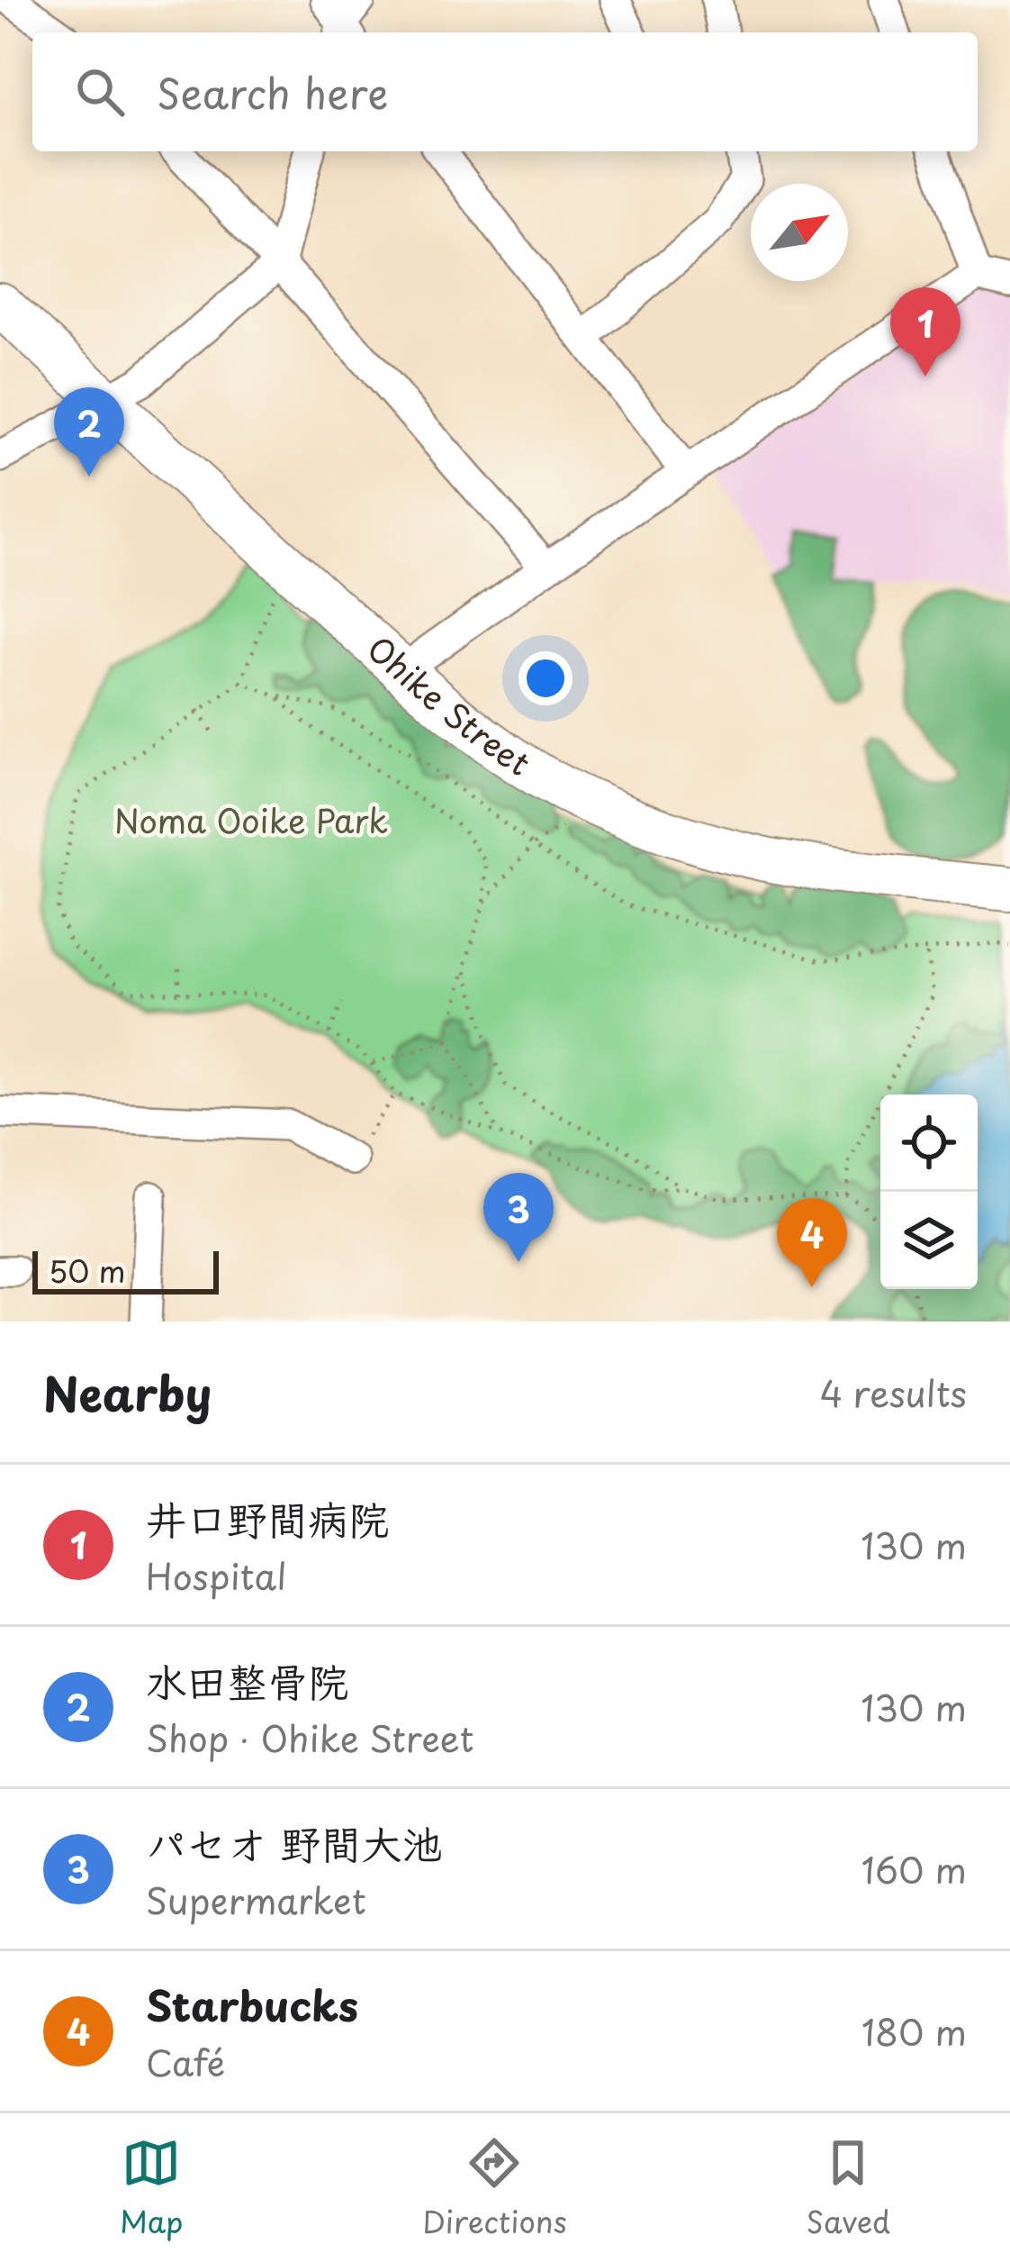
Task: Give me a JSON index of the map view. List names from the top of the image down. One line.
{"streets":{"street":["Ohike Street"]},"parks":["Noma Ooike Park"],"scale_bar":"50 m","north":"top right","page":{"search":"Search here","pins":["1","2","3","4"],"scale":"50 m","heading":["Nearby","4 results"],"list":[{"mark":"1","name":"井口野間病院","note":"Hospital","value":"130 m"},{"mark":"2","name":"水田整骨院","note":"Shop · Ohike Street","value":"130 m"},{"mark":"3","name":"パセオ 野間大池","note":"Supermarket","value":"160 m"},{"mark":"4","name":"Starbucks","note":"Café","value":"180 m"}],"nav":["Map","Directions","Saved"]}}
